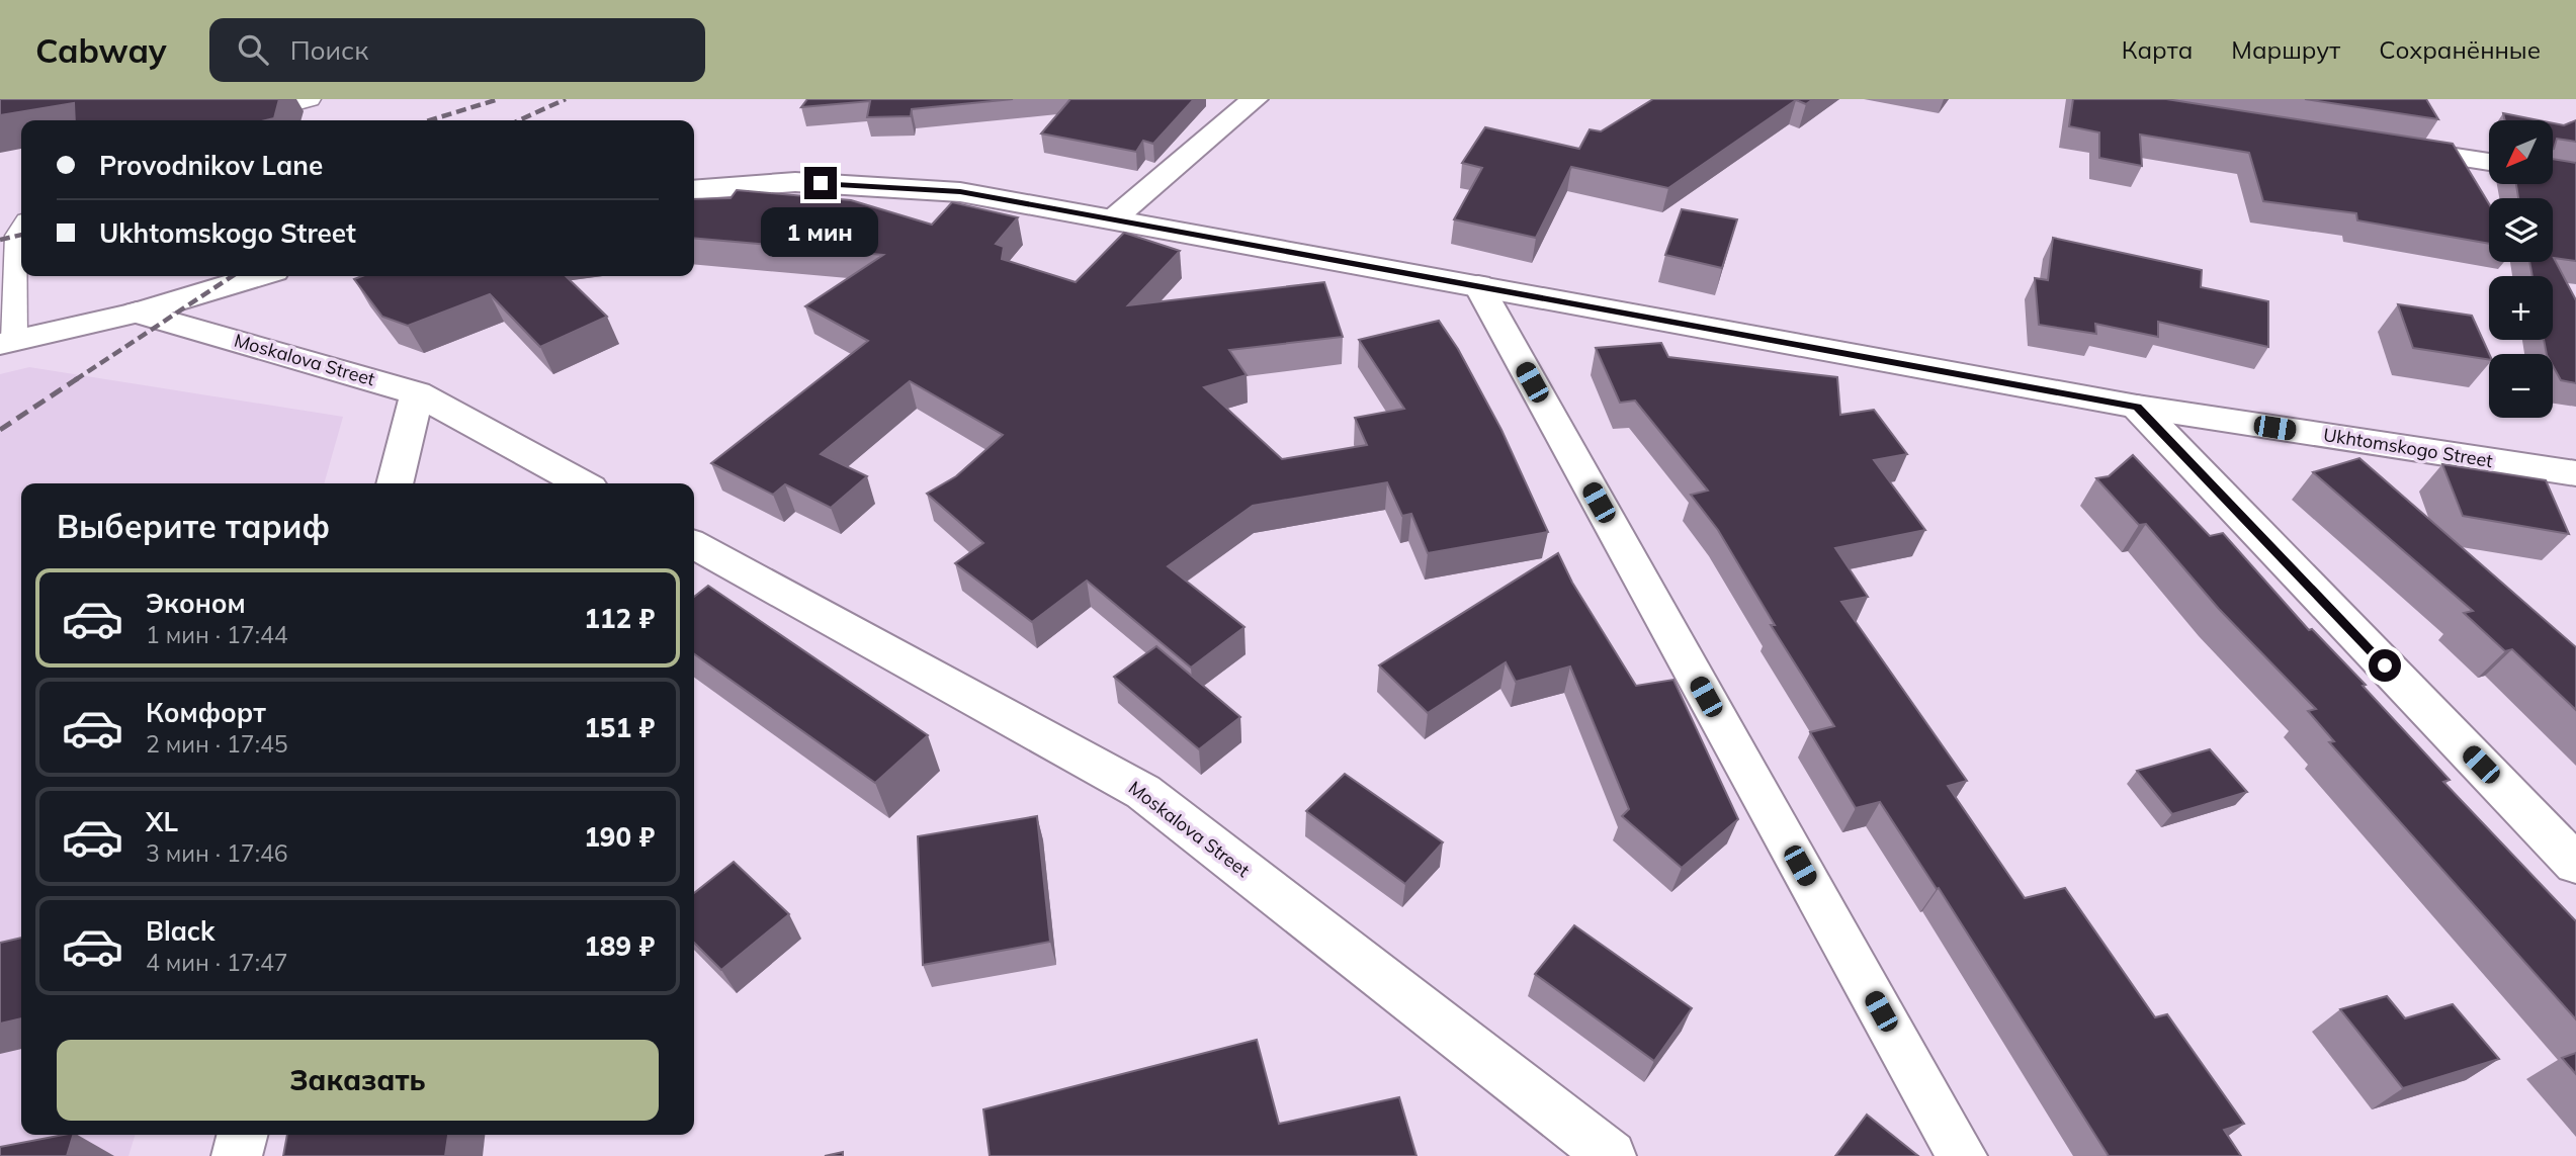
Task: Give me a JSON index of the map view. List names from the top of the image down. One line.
{"streets":{"street":["Moskalova Street","Ukhtomskogo Street"]},"north":"bottom left","page":{"header":"Cabway","search":"Поиск","nav":["Карта","Маршрут","Сохранённые"],"map_buttons":["+","−"],"banner":["Provodnikov Lane","Ukhtomskogo Street"],"bubble":"1 мин","heading":"Выберите тариф","list":[{"name":"Эконом","note":"1 мин · 17:44","value":"112 ₽"},{"name":"Комфорт","note":"2 мин · 17:45","value":"151 ₽"},{"name":"XL","note":"3 мин · 17:46","value":"190 ₽"},{"name":"Black","note":"4 мин · 17:47","value":"189 ₽"}],"buttons":"Заказать"}}
